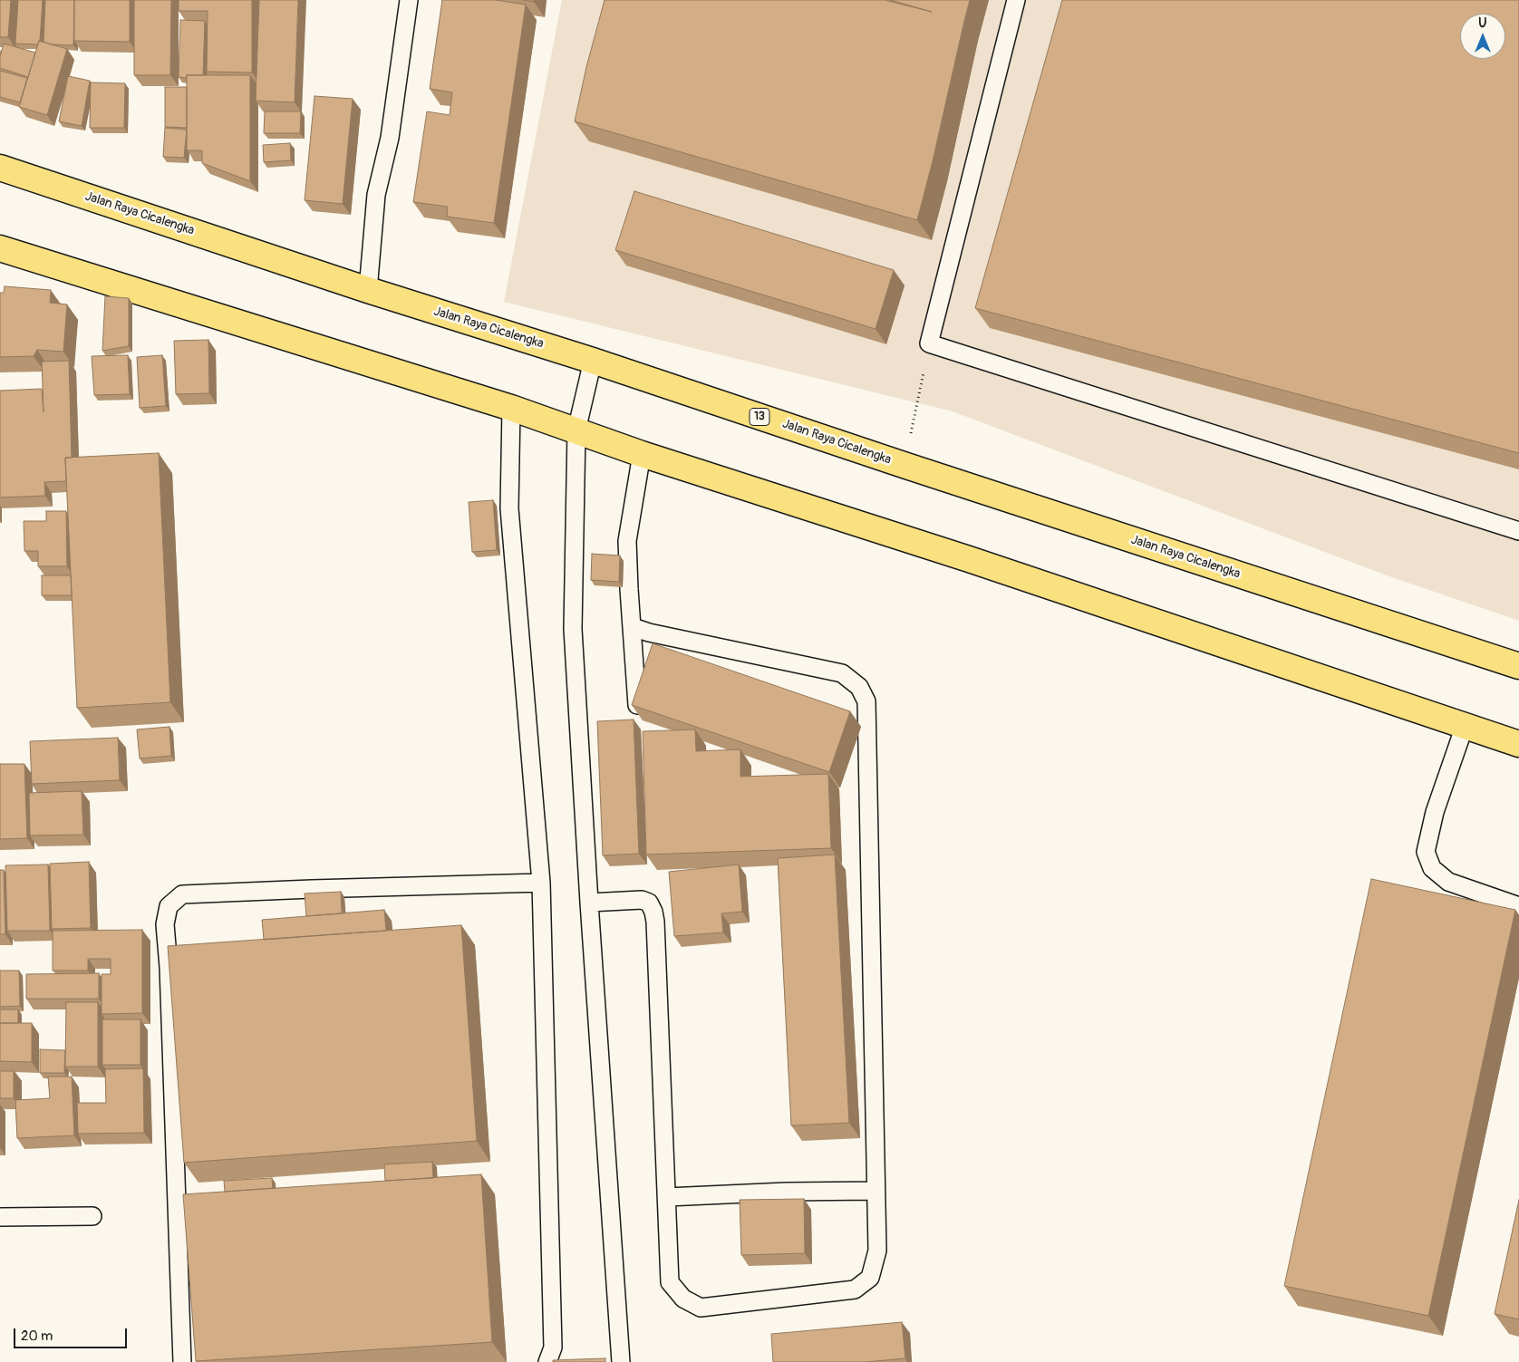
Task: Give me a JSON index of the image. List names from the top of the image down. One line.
{"streets":{"highway":["Jalan Raya Cicalengka","13"]},"scale_bar":"20 m","north":"top"}
